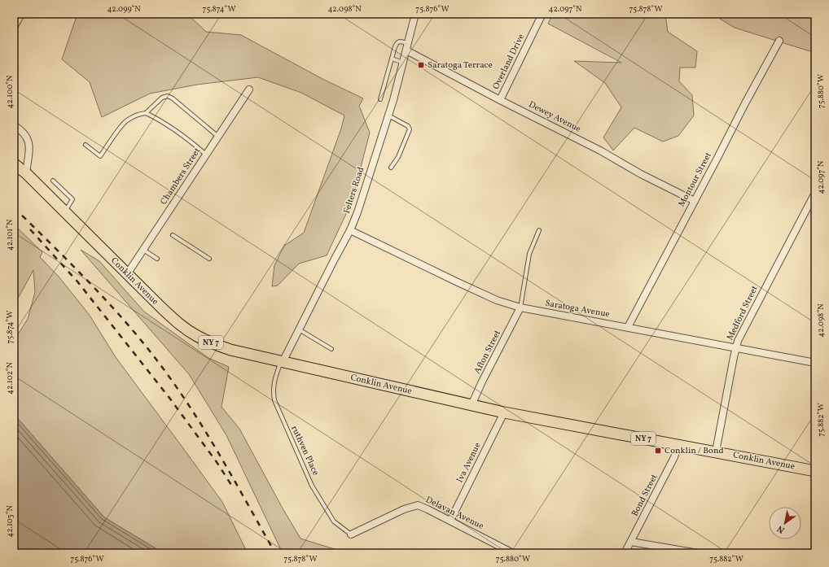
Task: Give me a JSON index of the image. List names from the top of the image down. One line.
{"streets":{"main road":["Conklin Avenue","NY 7"],"street":["Overland Drive","Dewey Avenue","Chambers Street","Montour Street","Felters Road","Saratoga Avenue","Medford Street","Afton Street","Iva Avenue","Bond Street","Delavan Avenue"],"lane":["ruthven Place"]},"crossings":[["Overland Drive","Dewey Avenue"],["Dewey Avenue","Montour Street"],["Dewey Avenue","Felters Road"],["Chambers Street","Conklin Avenue"],["Montour Street","Saratoga Avenue"],["Felters Road","Conklin Avenue"],["Felters Road","Saratoga Avenue"],["Felters Road","ruthven Place"],["Conklin Avenue","Medford Street"],["Conklin Avenue","Afton Street"],["Conklin Avenue","ruthven Place"],["Conklin Avenue","Iva Avenue"],["Conklin Avenue","Bond Street"],["Saratoga Avenue","Medford Street"],["Saratoga Avenue","Afton Street"],["ruthven Place","Delavan Avenue"],["Iva Avenue","Delavan Avenue"]],"places":{"transit":["Saratoga Terrace","Conklin / Bond"]},"north":"bottom left","coordinates":["42.099°N","75.874°W","42.098°N","75.876°W","42.097°N","75.878°W","75.880°W","42.100°N","42.101°N","42.102°N","75.882°W","42.103°N"]}
